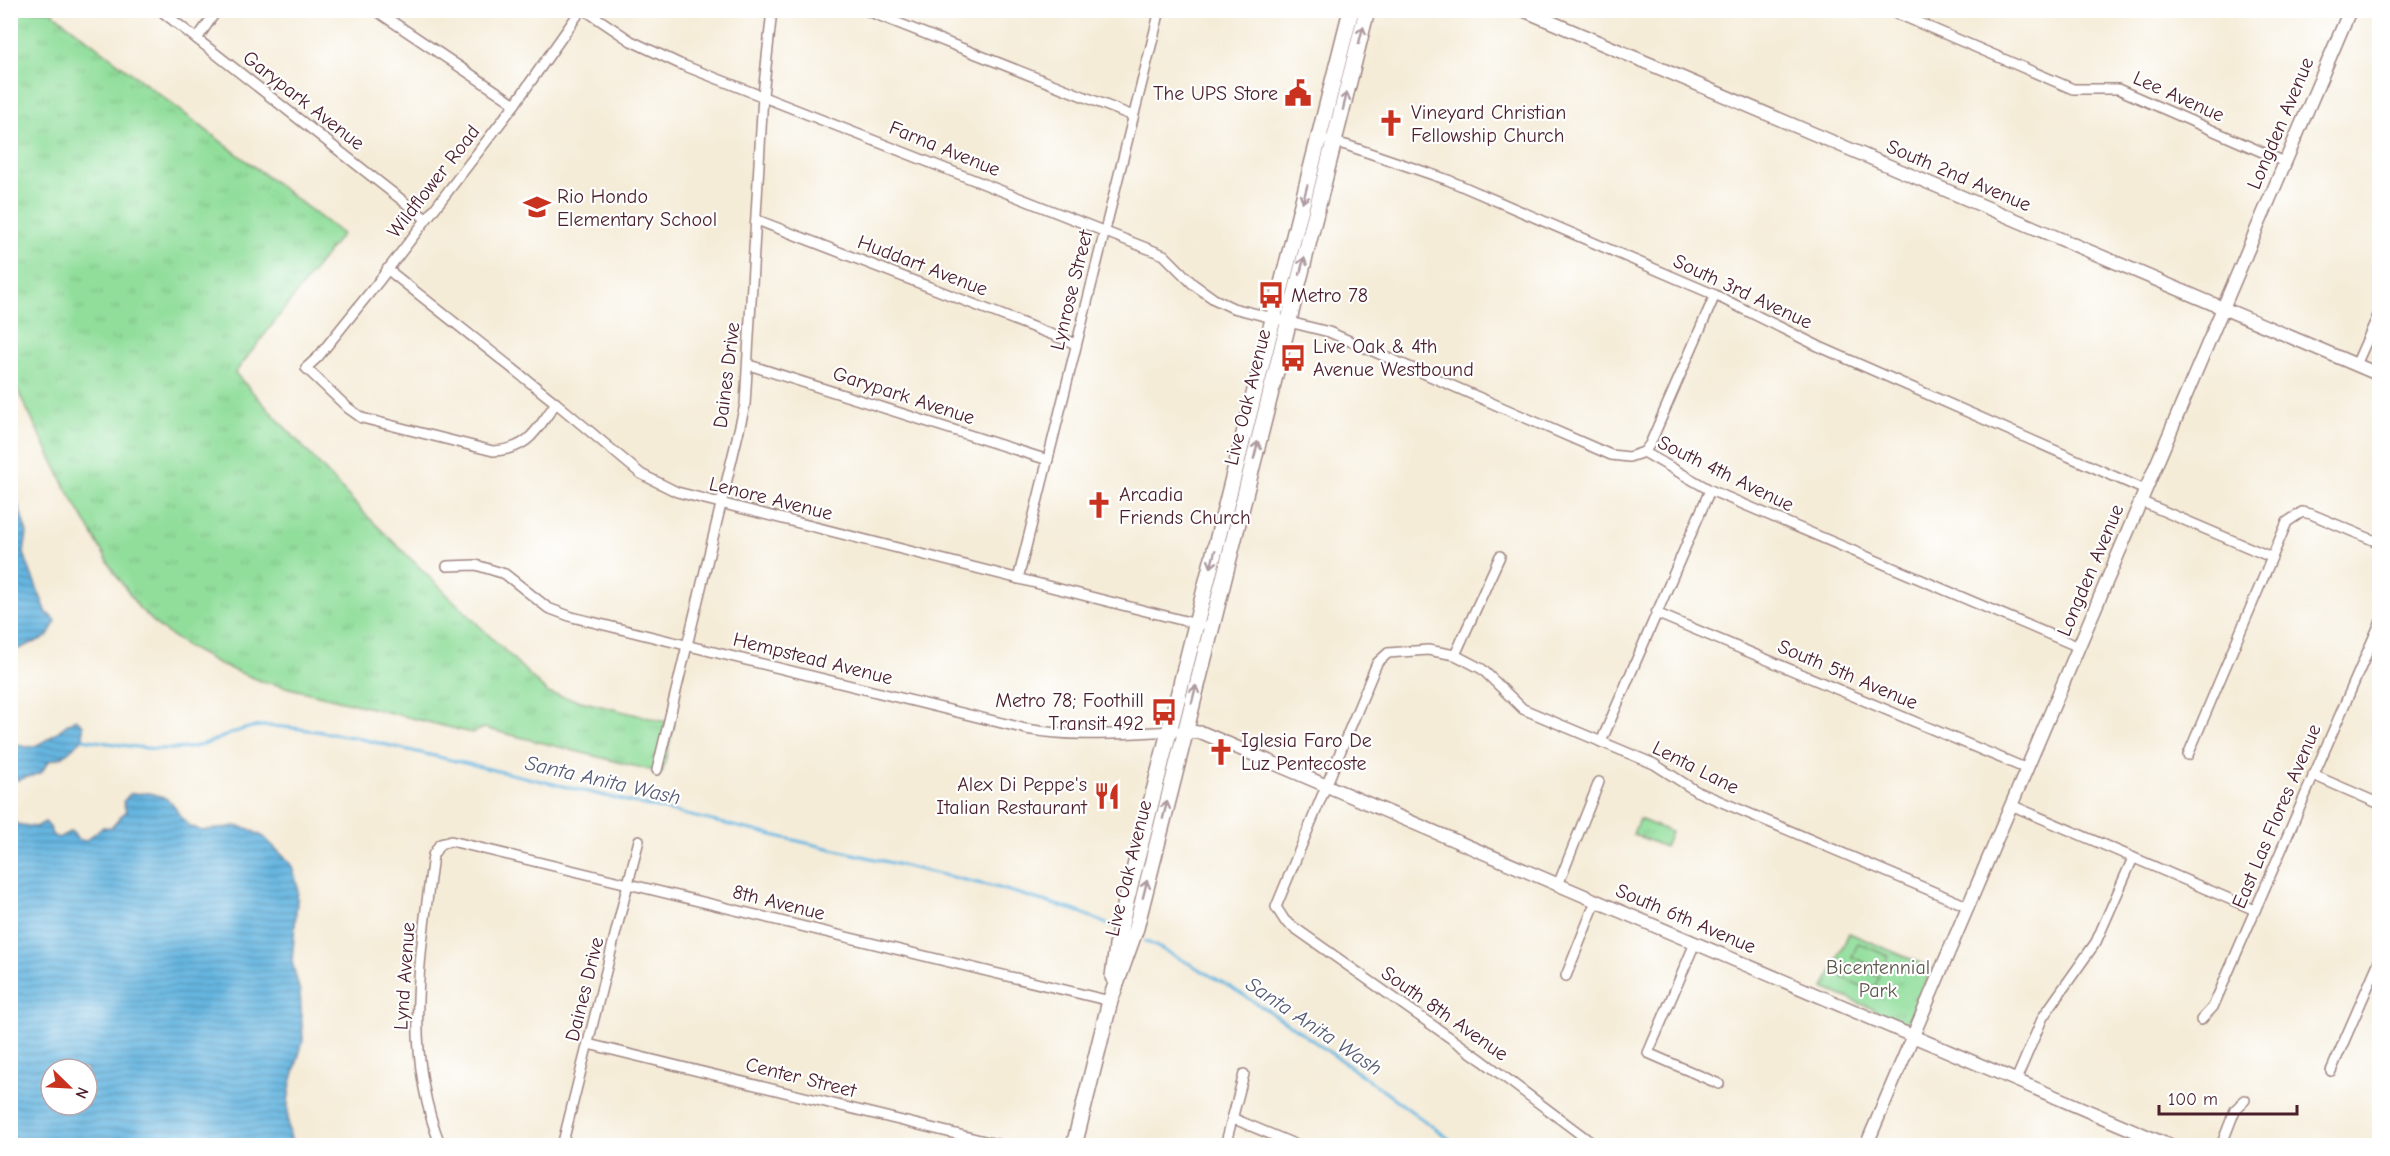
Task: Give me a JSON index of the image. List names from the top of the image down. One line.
{"streets":{"main road":["Live Oak Avenue"],"street":["Lee Avenue","Garypark Avenue","Longden Avenue","Farna Avenue","South 2nd Avenue","Wildflower Road","Huddart Avenue","Lynrose Street","South 3rd Avenue","Daines Drive","South 4th Avenue","Lenore Avenue","Hempstead Avenue","South 5th Avenue","Lenta Lane","East Las Flores Avenue","8th Avenue","South 6th Avenue","Lynd Avenue","South 8th Avenue","Center Street"]},"crossings":[["Lee Avenue","Longden Avenue"],["Garypark Avenue","Wildflower Road"],["Garypark Avenue","Lynrose Street"],["Garypark Avenue","Daines Drive"],["Longden Avenue","South 2nd Avenue"],["Longden Avenue","South 3rd Avenue"],["Longden Avenue","South 4th Avenue"],["Longden Avenue","South 5th Avenue"],["Longden Avenue","Lenta Lane"],["Longden Avenue","South 6th Avenue"],["Farna Avenue","Wildflower Road"],["Farna Avenue","Lynrose Street"],["Farna Avenue","Daines Drive"],["Farna Avenue","Live Oak Avenue"],["Farna Avenue","South 4th Avenue"],["Wildflower Road","Lenore Avenue"],["Huddart Avenue","Lynrose Street"],["Huddart Avenue","Daines Drive"],["Lynrose Street","Lenore Avenue"],["South 3rd Avenue","Live Oak Avenue"],["Daines Drive","Lenore Avenue"],["Daines Drive","Hempstead Avenue"],["Daines Drive","8th Avenue"],["Daines Drive","Center Street"],["Live Oak Avenue","South 4th Avenue"],["Live Oak Avenue","Lenore Avenue"],["Live Oak Avenue","Hempstead Avenue"],["Live Oak Avenue","8th Avenue"],["Live Oak Avenue","South 6th Avenue"],["Hempstead Avenue","South 6th Avenue"],["Lenta Lane","South 6th Avenue"],["Lenta Lane","South 8th Avenue"],["8th Avenue","Lynd Avenue"]],"water":["Santa Anita Wash"],"parks":["Bicentennial Park"],"places":{"public building":["The UPS Store"],"church":["Vineyard Christian Fellowship Church","Arcadia Friends Church","Iglesia Faro De Luz Pentecoste"],"school or university":["Rio Hondo Elementary School"],"bus stop":["Metro 78","Live Oak & 4th Avenue Westbound","Metro 78; Foothill Transit 492"],"restaurant":["Alex Di Peppe's Italian Restaurant"]},"scale_bar":"100 m","north":"bottom right"}
